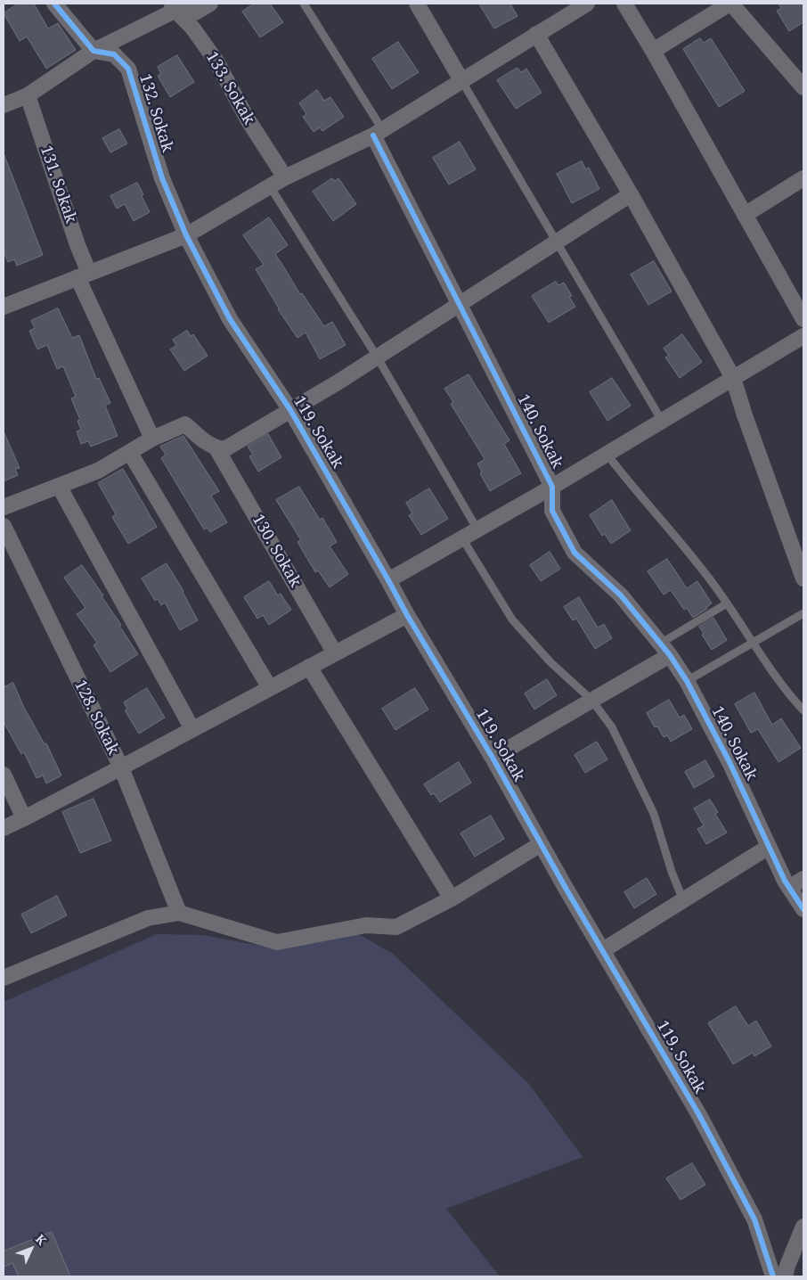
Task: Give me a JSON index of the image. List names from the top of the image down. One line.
{"streets":{"street":["133. Sokak","132. Sokak","131. Sokak","140. Sokak","119. Sokak","130. Sokak","128. Sokak"]},"crossings":[["132. Sokak","119. Sokak"]],"north":"top right"}
